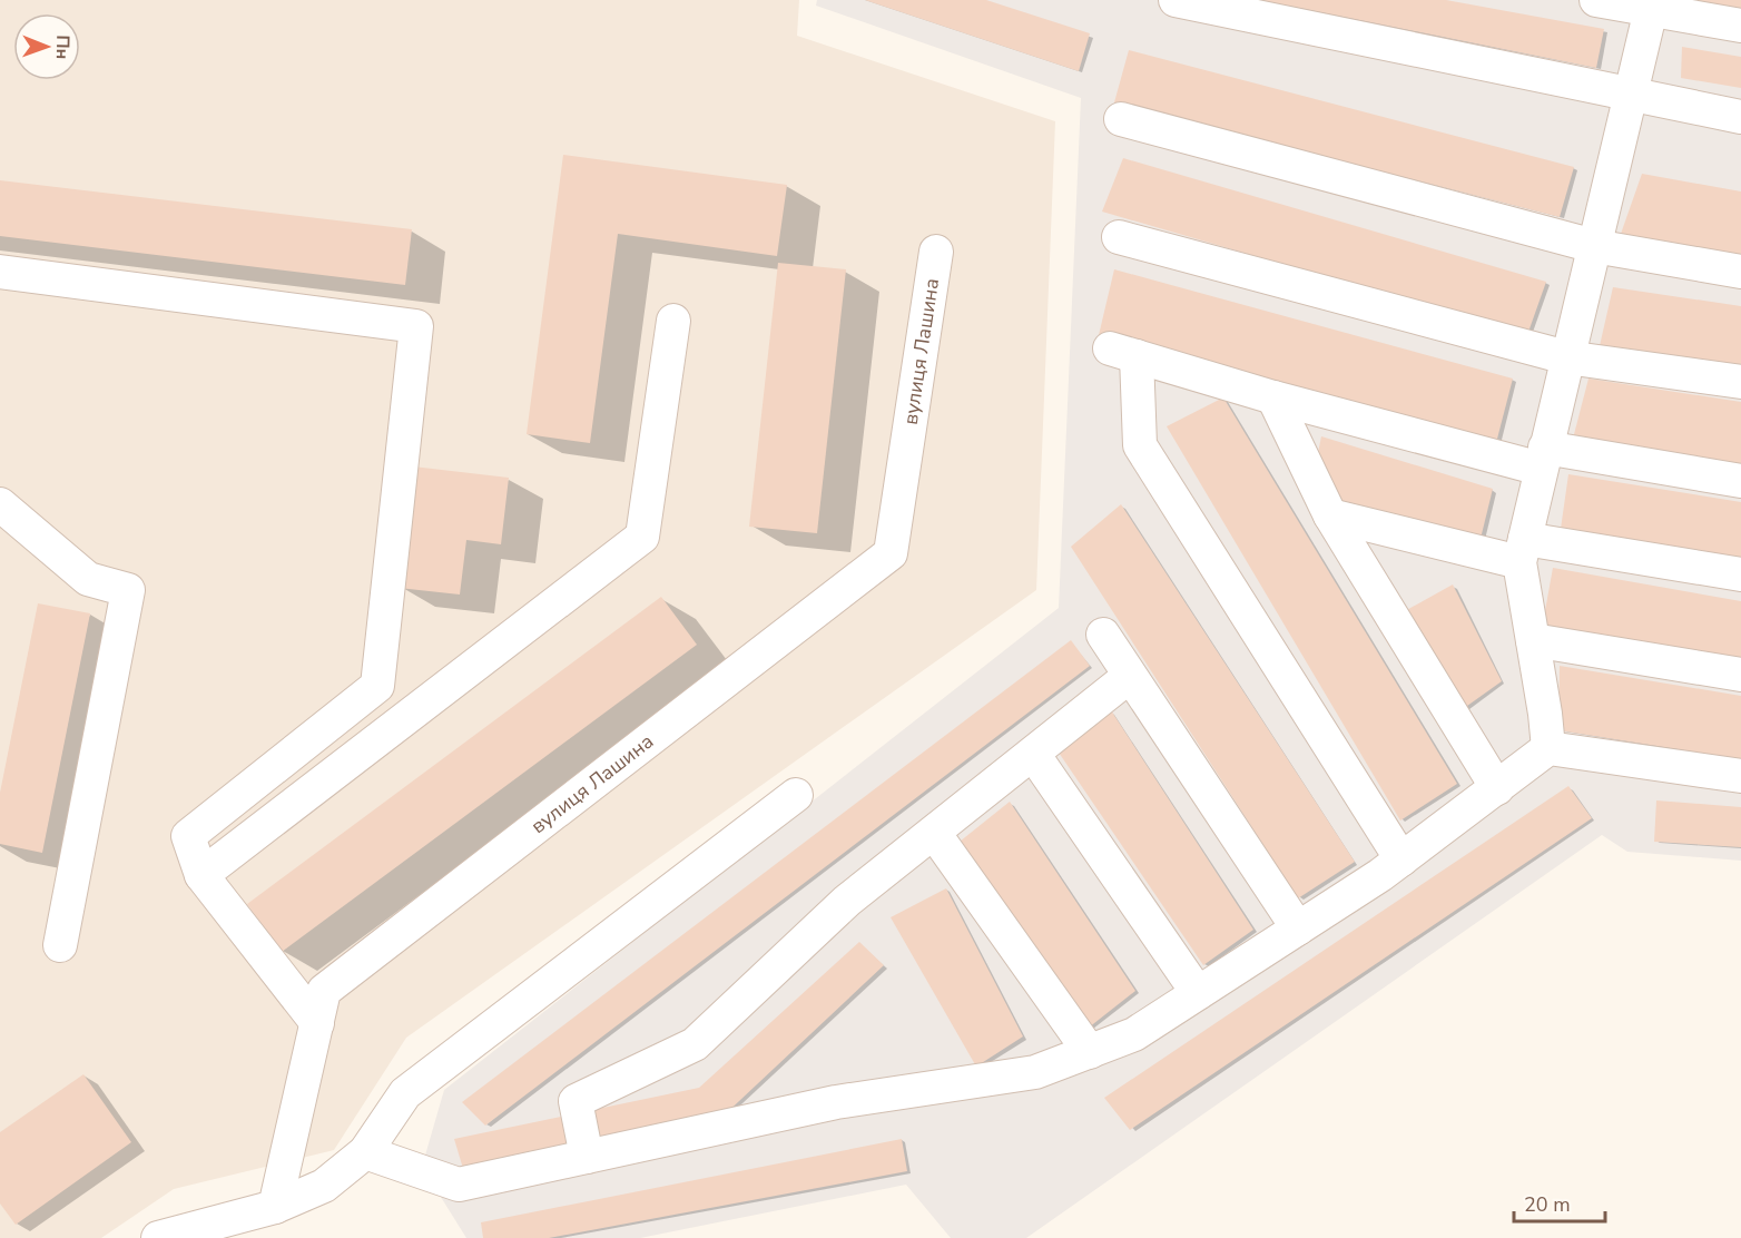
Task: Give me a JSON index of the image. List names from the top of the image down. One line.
{"streets":{"street":["вулиця Лашина"]},"scale_bar":"20 m","north":"right"}
